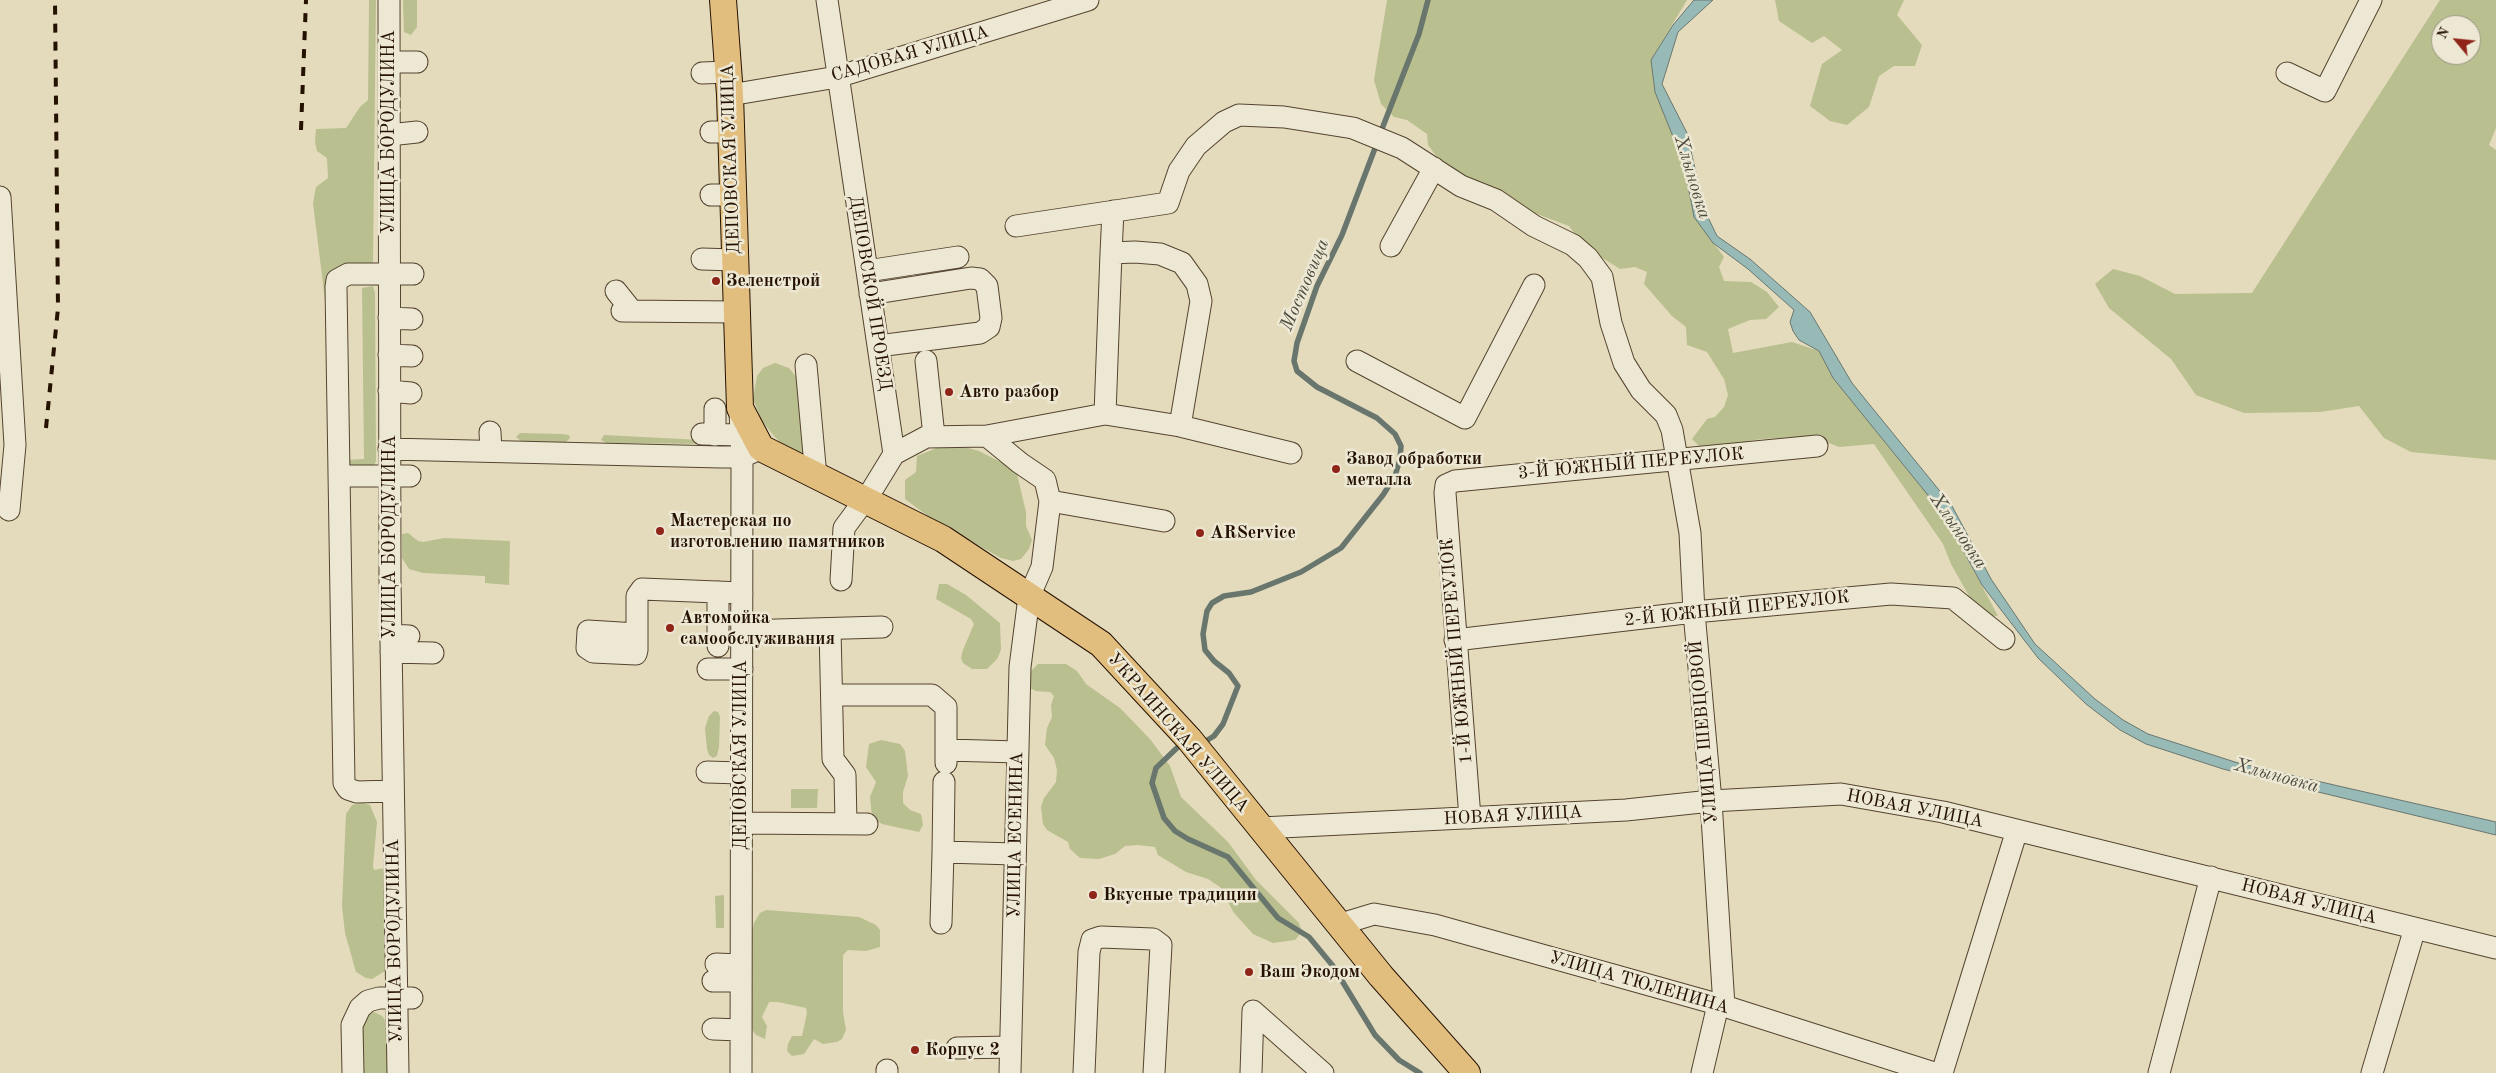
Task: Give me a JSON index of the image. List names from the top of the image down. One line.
{"streets":{"main road":["ДЕПОВСКАЯ УЛИЦА","УКРАИНСКАЯ УЛИЦА"],"street":["САДОВАЯ УЛИЦА","УЛИЦА БОРОДУЛИНА","ДЕПОВСКОЙ ПРОЕЗД","3-Й ЮЖНЫЙ ПЕРЕУЛОК","2-Й ЮЖНЫЙ ПЕРЕУЛОК","1-Й ЮЖНЫЙ ПЕРЕУЛОК","УЛИЦА ШЕВЦОВОЙ","НОВАЯ УЛИЦА","УЛИЦА ЕСЕНИНА","УЛИЦА ТЮЛЕНИНА"]},"crossings":[["САДОВАЯ УЛИЦА","ДЕПОВСКАЯ УЛИЦА"],["САДОВАЯ УЛИЦА","ДЕПОВСКОЙ ПРОЕЗД"],["ДЕПОВСКАЯ УЛИЦА","УКРАИНСКАЯ УЛИЦА"],["3-Й ЮЖНЫЙ ПЕРЕУЛОК","1-Й ЮЖНЫЙ ПЕРЕУЛОК"],["3-Й ЮЖНЫЙ ПЕРЕУЛОК","УЛИЦА ШЕВЦОВОЙ"],["2-Й ЮЖНЫЙ ПЕРЕУЛОК","1-Й ЮЖНЫЙ ПЕРЕУЛОК"],["2-Й ЮЖНЫЙ ПЕРЕУЛОК","УЛИЦА ШЕВЦОВОЙ"],["1-Й ЮЖНЫЙ ПЕРЕУЛОК","НОВАЯ УЛИЦА"],["УЛИЦА ШЕВЦОВОЙ","НОВАЯ УЛИЦА"],["УЛИЦА ШЕВЦОВОЙ","УЛИЦА ТЮЛЕНИНА"],["УКРАИНСКАЯ УЛИЦА","НОВАЯ УЛИЦА"],["УКРАИНСКАЯ УЛИЦА","УЛИЦА ЕСЕНИНА"],["УКРАИНСКАЯ УЛИЦА","УЛИЦА ТЮЛЕНИНА"]],"water":["Хлыновка","Мостовица"],"places":["Зеленстрой","Авто разбор","Завод обработки металла","Мастерская по изготовлению памятников","ARService","Автомойка самообслуживания","Вкусные традиции","Ваш Экодом","Корпус 2"],"north":"top left"}
